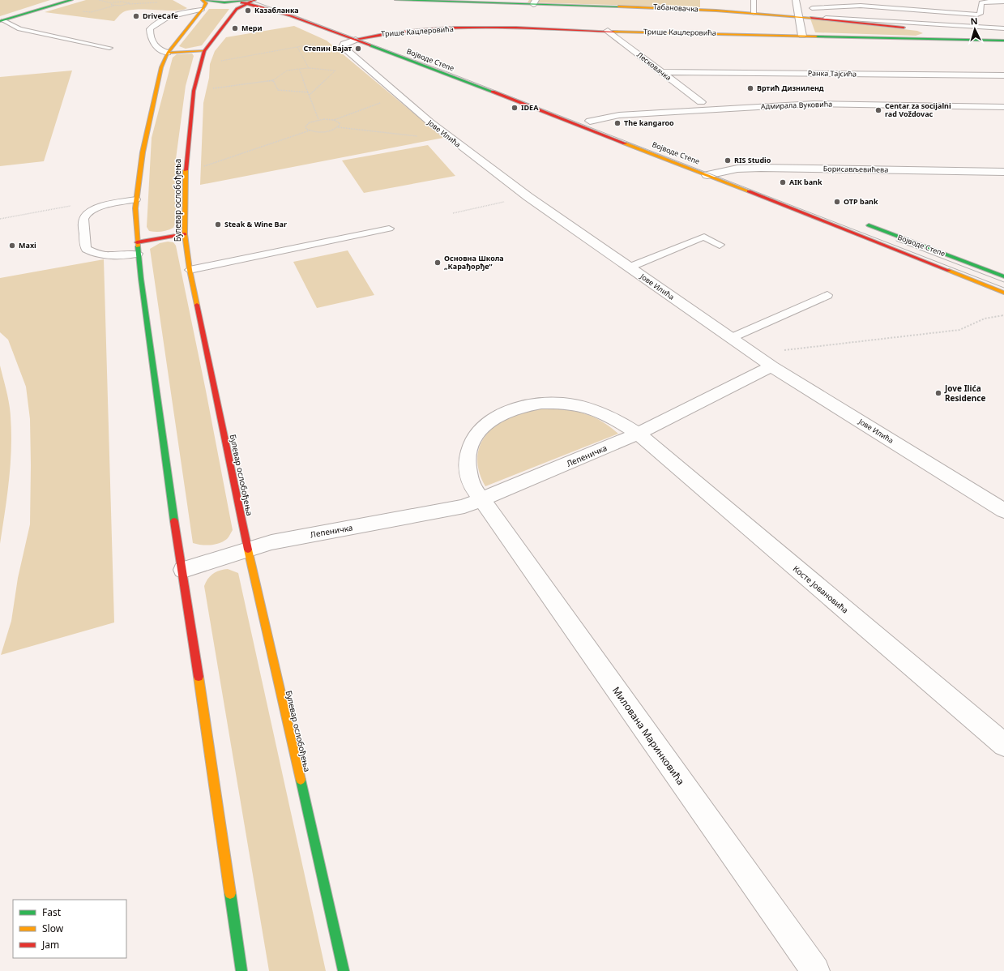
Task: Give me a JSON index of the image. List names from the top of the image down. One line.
{"streets":{"main road":["Табановачка","Трише Кацлеровића","Војводе Степе","Булевар ослобођења"],"street":["Лесковачка","Ранка Тајсића","Адмирала Вуковића","Јове Илића","Борисављевићева","Лепеничка","Косте Јовановића","Милована Маринковића"]},"crossings":[["Трише Кацлеровића","Војводе Степе"],["Трише Кацлеровића","Лесковачка"],["Трише Кацлеровића","Јове Илића"],["Војводе Степе","Јове Илића"],["Војводе Степе","Борисављевићева"],["Војводе Степе","Булевар ослобођења"],["Лесковачка","Ранка Тајсића"],["Јове Илића","Лепеничка"],["Булевар ослобођења","Лепеничка"],["Лепеничка","Косте Јовановића"],["Лепеничка","Милована Маринковића"]],"places":["Казабланка","DriveCafe","Мери","Степин Вајат","Вртић Дизниленд","IDEA","Centar za socijalni rad Voždovac","The kangaroo","RIS Studio","AIK bank","OTP bank","Steak & Wine Bar","Maxi","Основна Школа „Карађорђе”","Jove Ilića Residence"],"legend":["Fast","Slow","Jam"],"north":"top"}
